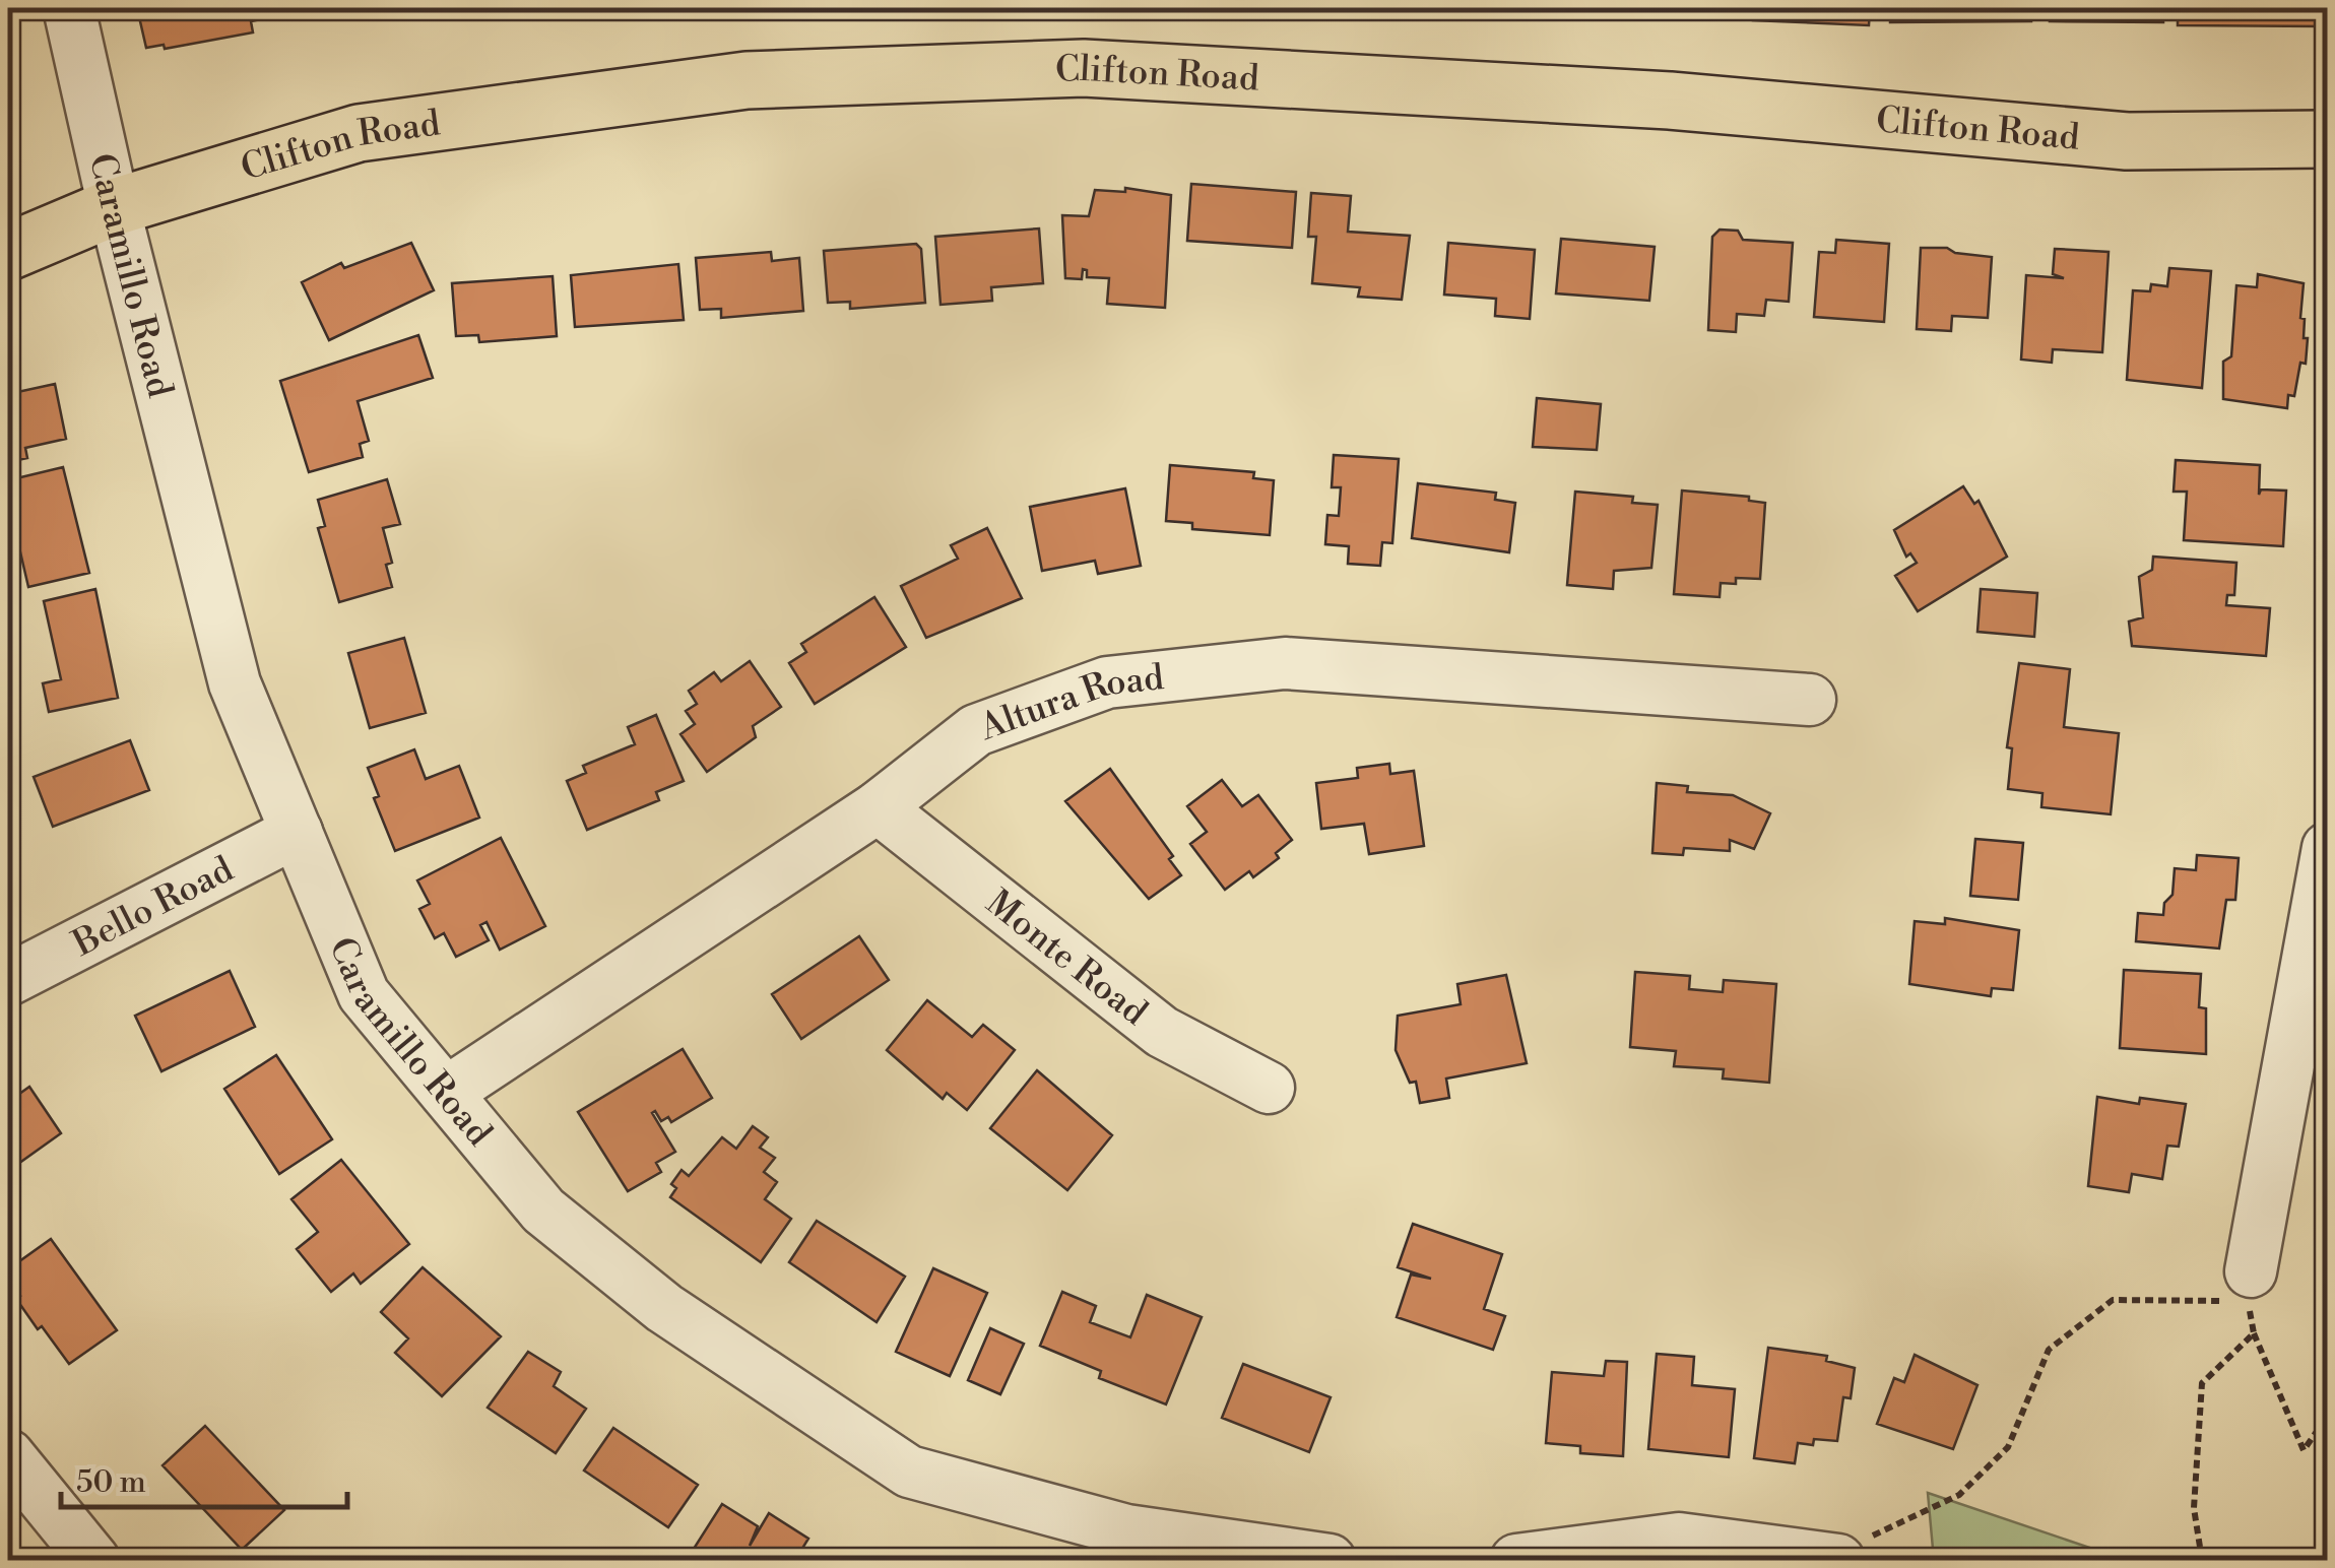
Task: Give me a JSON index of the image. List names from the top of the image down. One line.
{"streets":{"main road":["Clifton Road"],"street":["Caramillo Road","Altura Road","Bello Road","Monte Road"]},"crossings":[["Clifton Road","Caramillo Road"],["Caramillo Road","Altura Road"],["Caramillo Road","Bello Road"],["Altura Road","Monte Road"]],"scale_bar":"50 m"}
